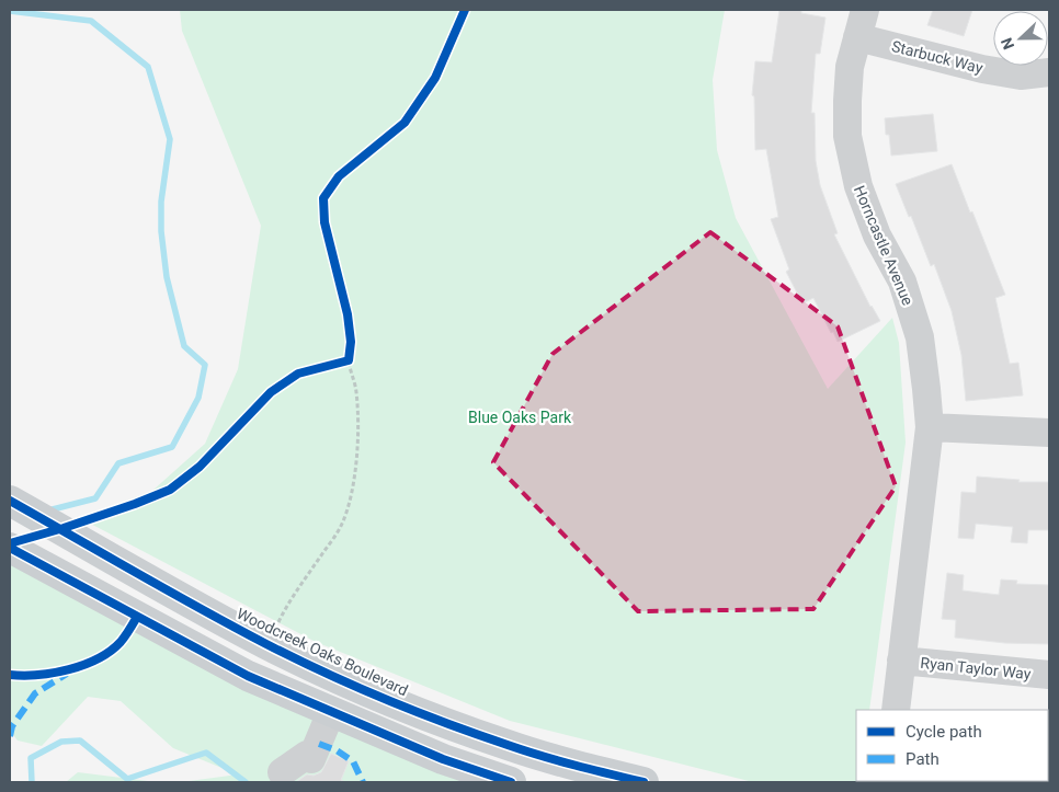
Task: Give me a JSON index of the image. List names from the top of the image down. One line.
{"streets":{"main road":["Woodcreek Oaks Boulevard"],"street":["Starbuck Way","Horncastle Avenue","Ryan Taylor Way"]},"crossings":[["Starbuck Way","Horncastle Avenue"],["Horncastle Avenue","Ryan Taylor Way"]],"parks":["Blue Oaks Park"],"legend":["Cycle path","Path"],"north":"left"}
